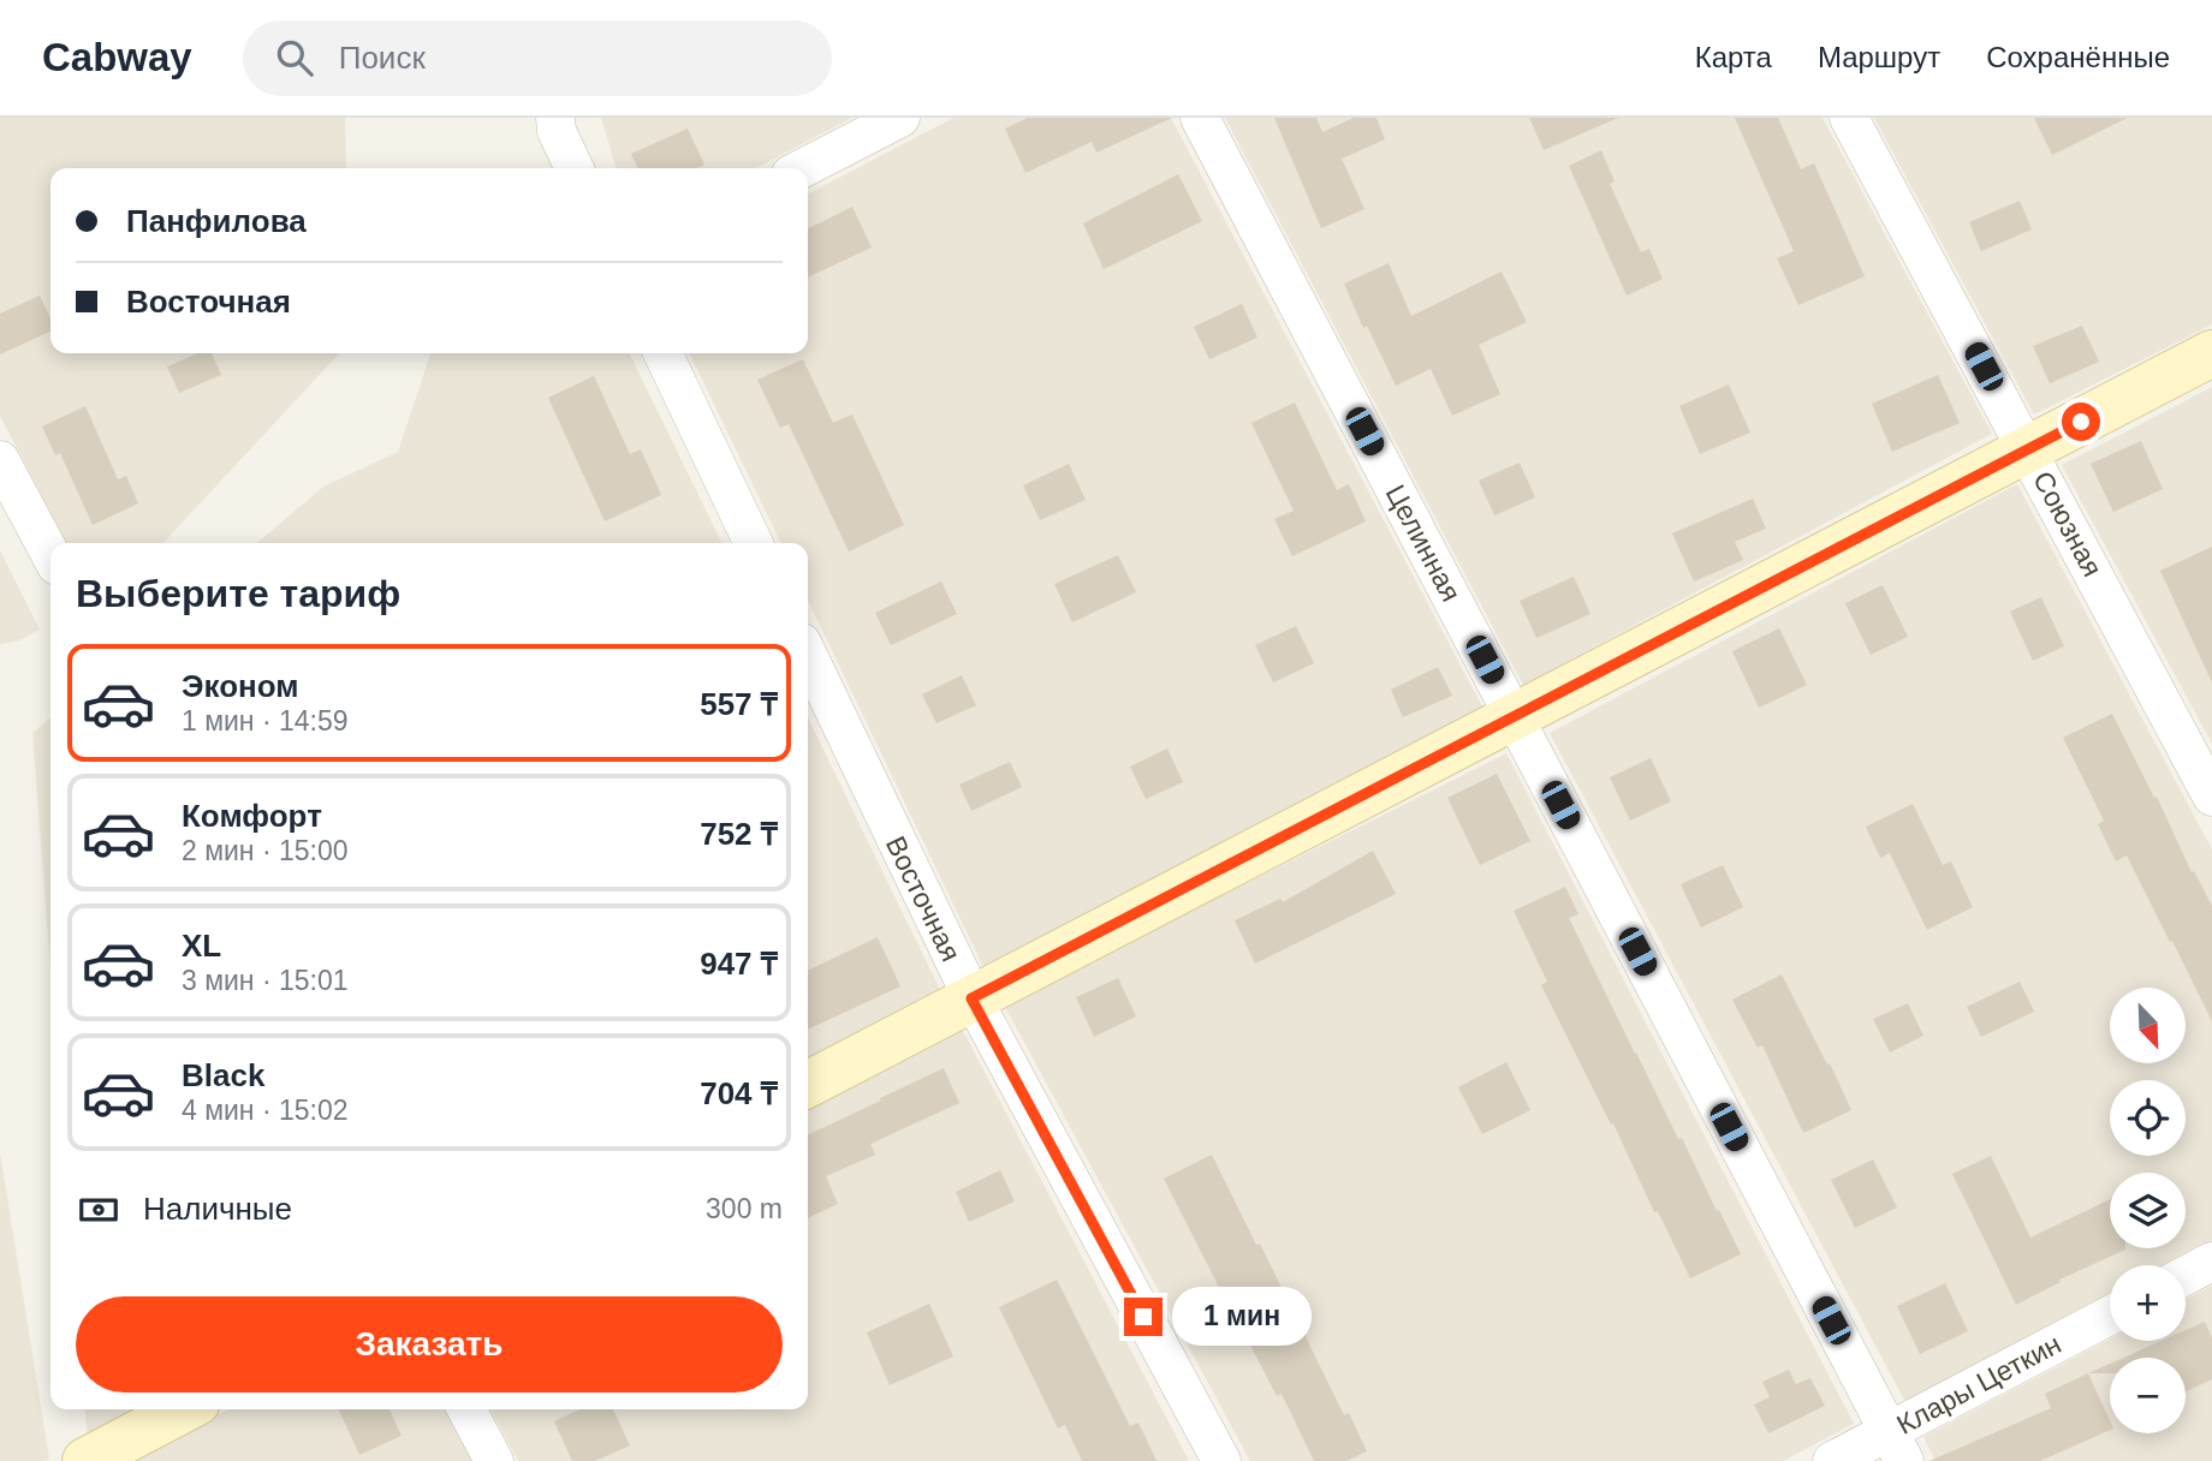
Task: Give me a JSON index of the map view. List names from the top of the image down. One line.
{"streets":{"street":["Союзная","Целинная","Восточная","Клары Цеткин"]},"crossings":[["Целинная","Клары Цеткин"]],"north":"bottom right","page":{"header":"Cabway","search":"Поиск","nav":["Карта","Маршрут","Сохранённые"],"banner":["Панфилова","Восточная"],"heading":"Выберите тариф","list":[{"name":"Эконом","note":"1 мин · 14:59","value":"557 ₸"},{"name":"Комфорт","note":"2 мин · 15:00","value":"752 ₸"},{"name":"XL","note":"3 мин · 15:01","value":"947 ₸"},{"name":"Black","note":"4 мин · 15:02","value":"704 ₸"}],"map_buttons":["+","−"],"pay":["Наличные","300 m"],"buttons":"Заказать","bubble":"1 мин"}}
